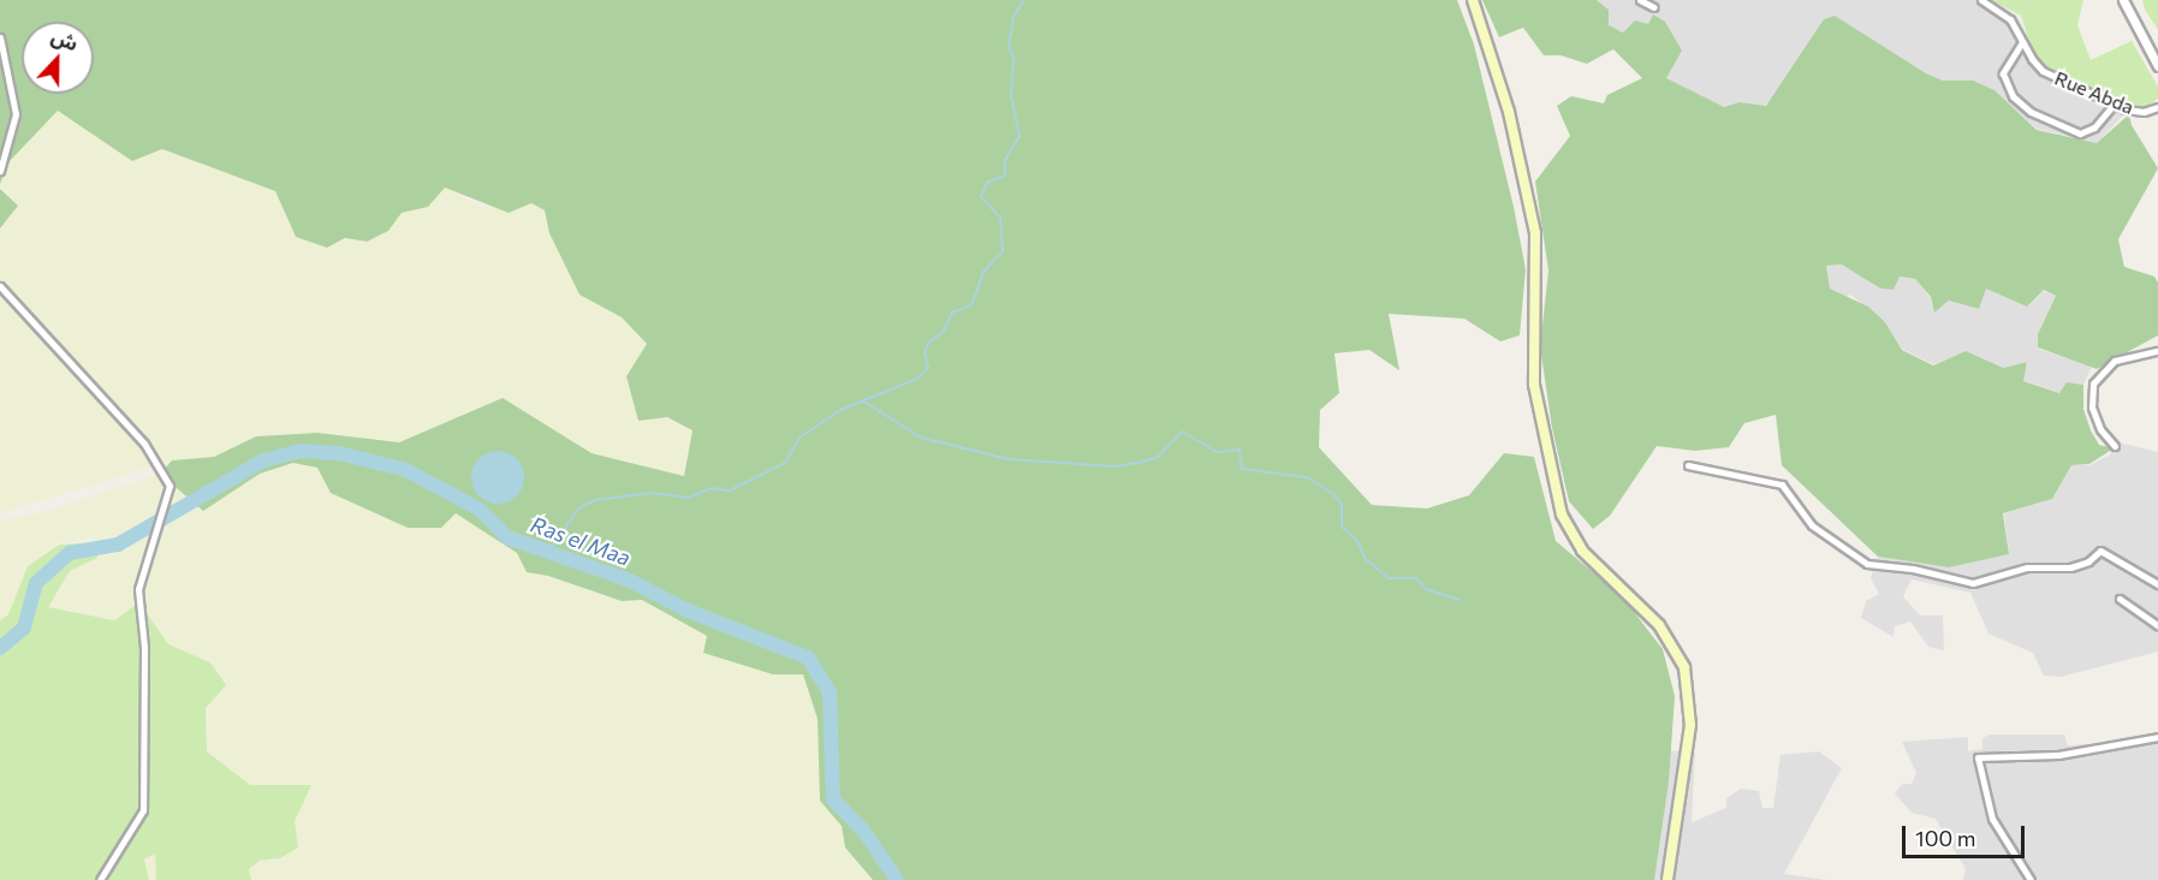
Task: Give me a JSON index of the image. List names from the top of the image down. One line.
{"streets":{"street":["Rue Abda"]},"water":["Ras el Maa"],"scale_bar":"100 m","north":"top"}
